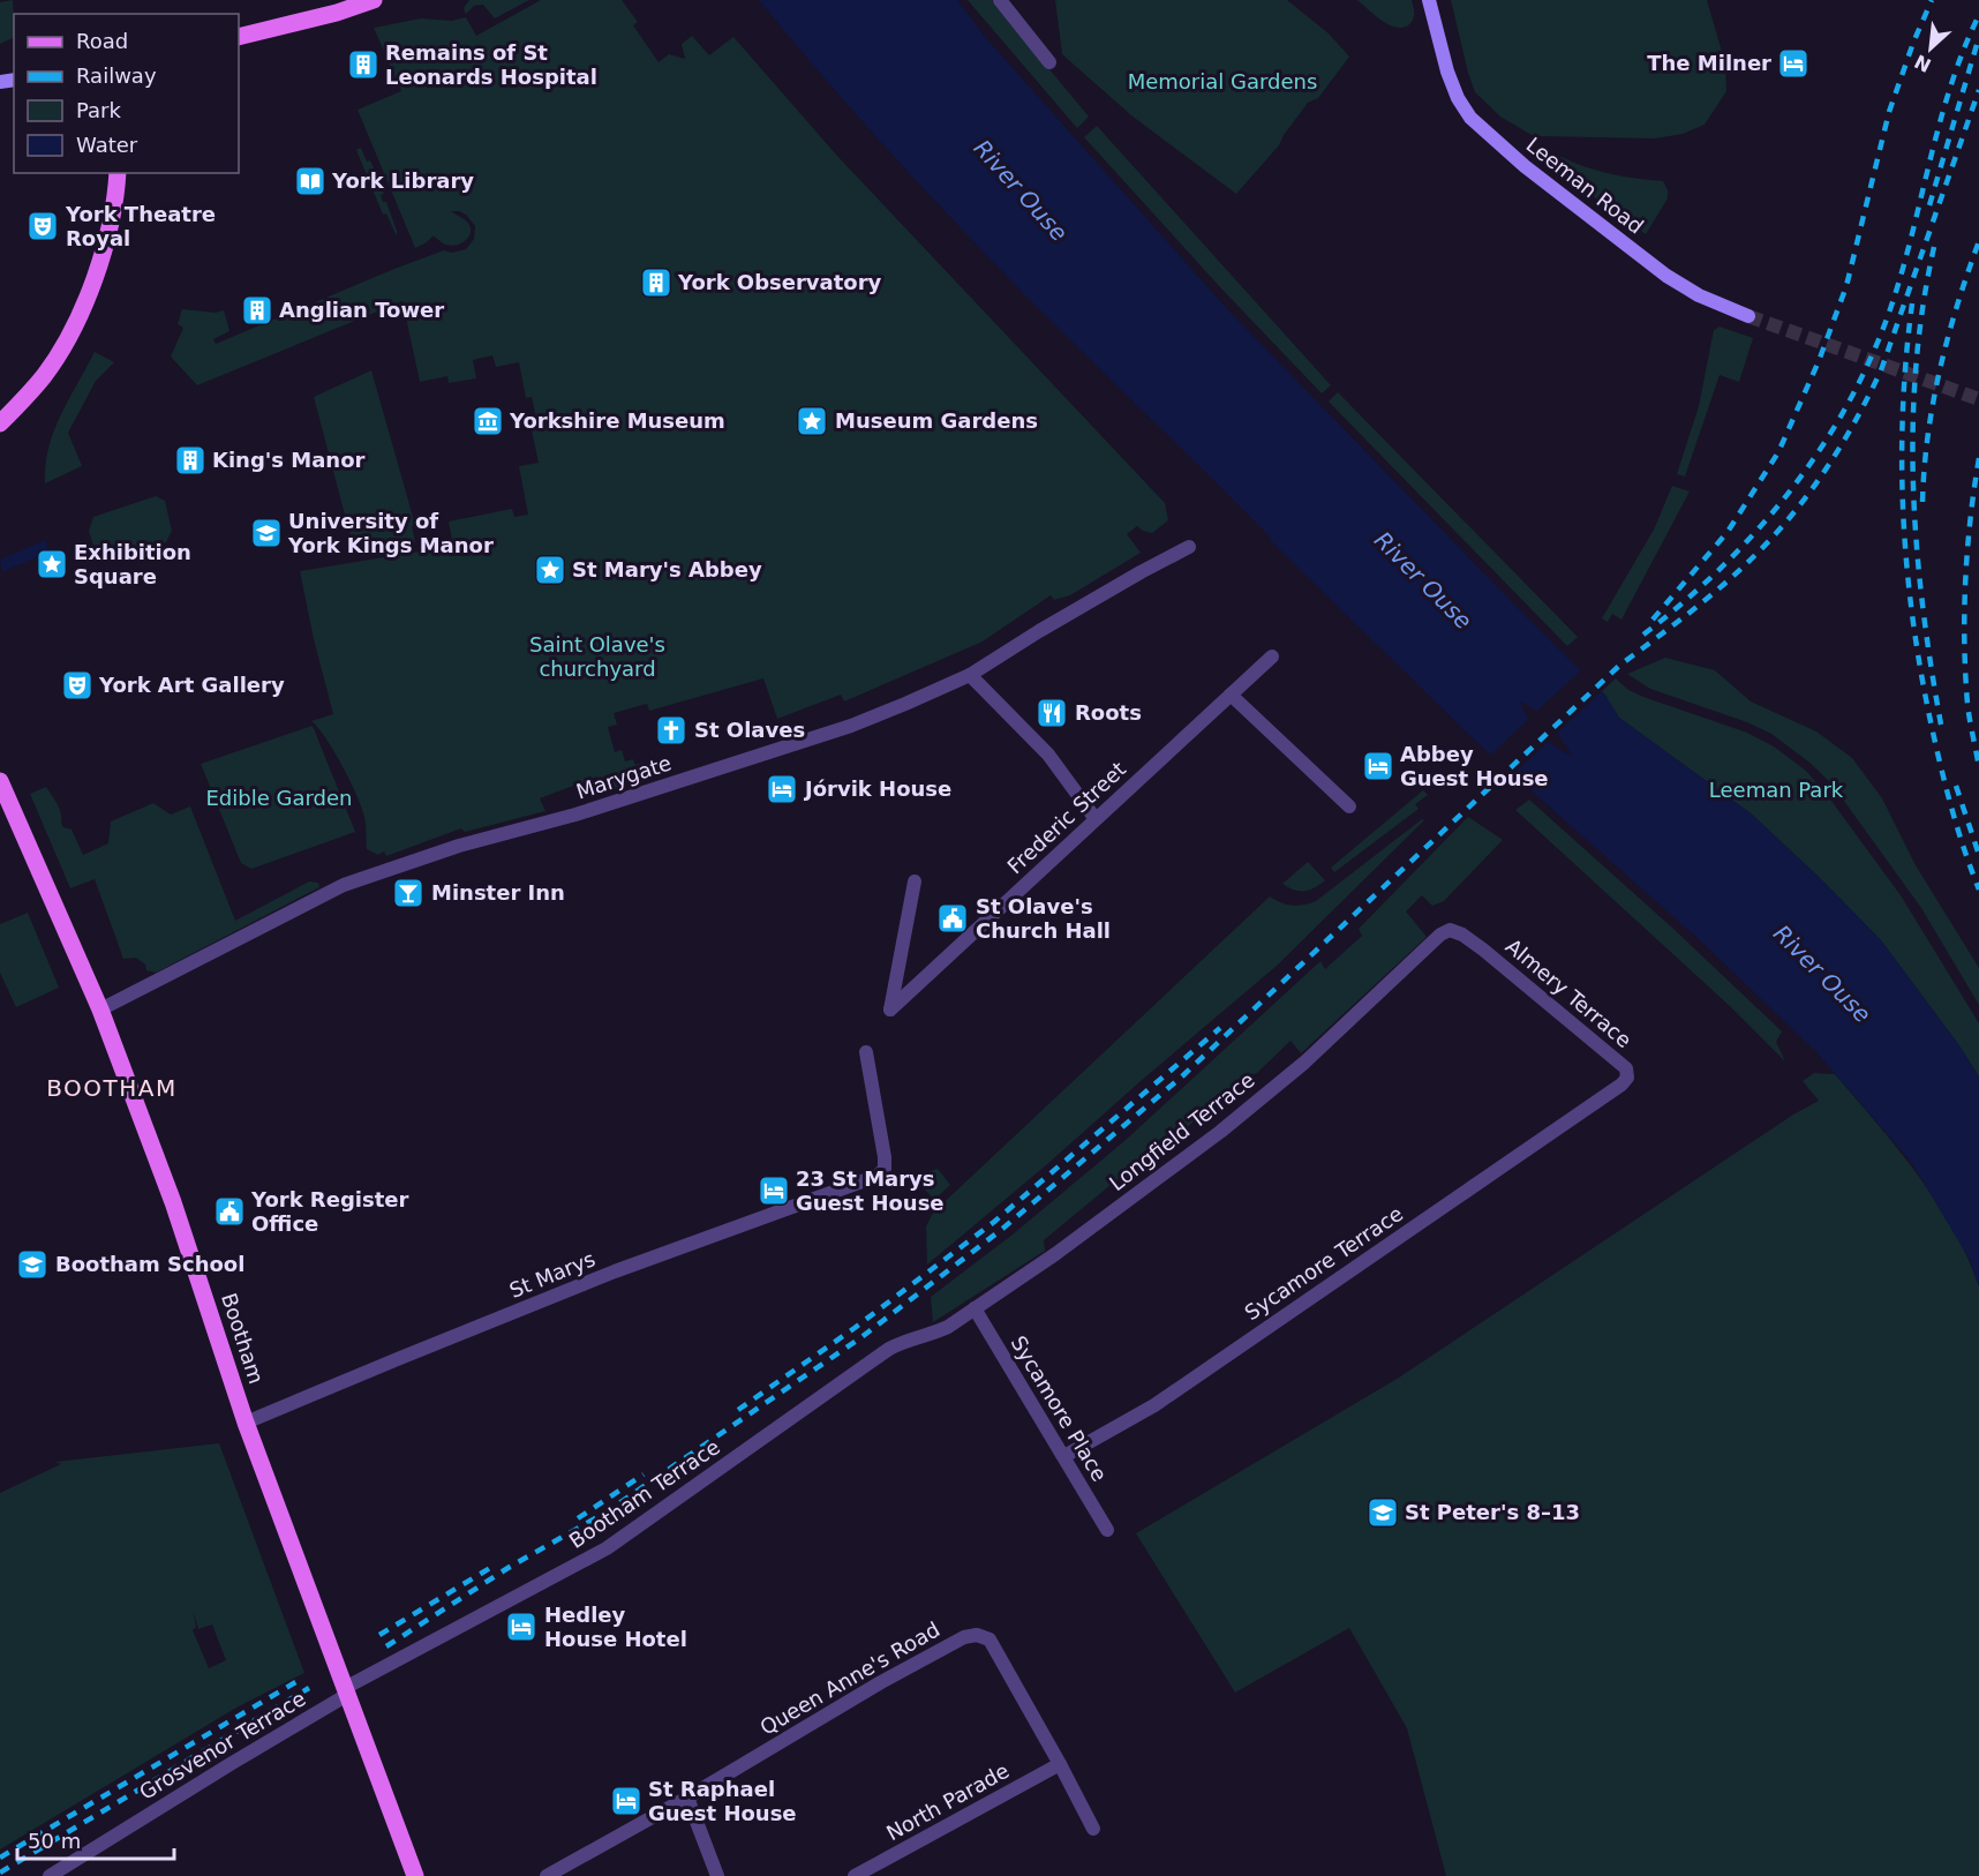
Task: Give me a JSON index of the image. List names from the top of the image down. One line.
{"streets":{"main road":["Bootham"],"street":["Leeman Road","Marygate","Frederic Street","Almery Terrace","Longfield Terrace","Sycamore Terrace","St Marys","Sycamore Place","Bootham Terrace","Queen Anne's Road","Grosvenor Terrace","North Parade"]},"crossings":[["Marygate","Bootham"],["Almery Terrace","Longfield Terrace"],["Almery Terrace","Sycamore Terrace"],["Longfield Terrace","Sycamore Place"],["Longfield Terrace","Bootham Terrace"],["Sycamore Terrace","Sycamore Place"],["St Marys","Bootham"],["Bootham","Bootham Terrace"],["Bootham","Grosvenor Terrace"],["Bootham Terrace","Grosvenor Terrace"],["Queen Anne's Road","North Parade"]],"districts":["BOOTHAM"],"water":["River Ouse"],"parks":["Memorial Gardens","Saint Olave's churchyard","Leeman Park","Edible Garden"],"places":{"hotel":["The Milner","Abbey Guest House","Jórvik House","23 St Marys Guest House","Hedley House Hotel","St Raphael Guest House"],"building":["Remains of St Leonards Hospital","York Observatory","Anglian Tower","King's Manor"],"library":["York Library"],"theatre":["York Theatre Royal","York Art Gallery"],"museum":["Yorkshire Museum"],"place":["Museum Gardens","Exhibition Square","St Mary's Abbey"],"school or university":["University of York Kings Manor","Bootham School","St Peter's 8–13"],"restaurant":["Roots"],"church":["St Olaves"],"bar":["Minster Inn"],"public building":["St Olave's Church Hall","York Register Office"]},"legend":["Road","Railway","Park","Water"],"scale_bar":"50 m","north":"bottom left"}
